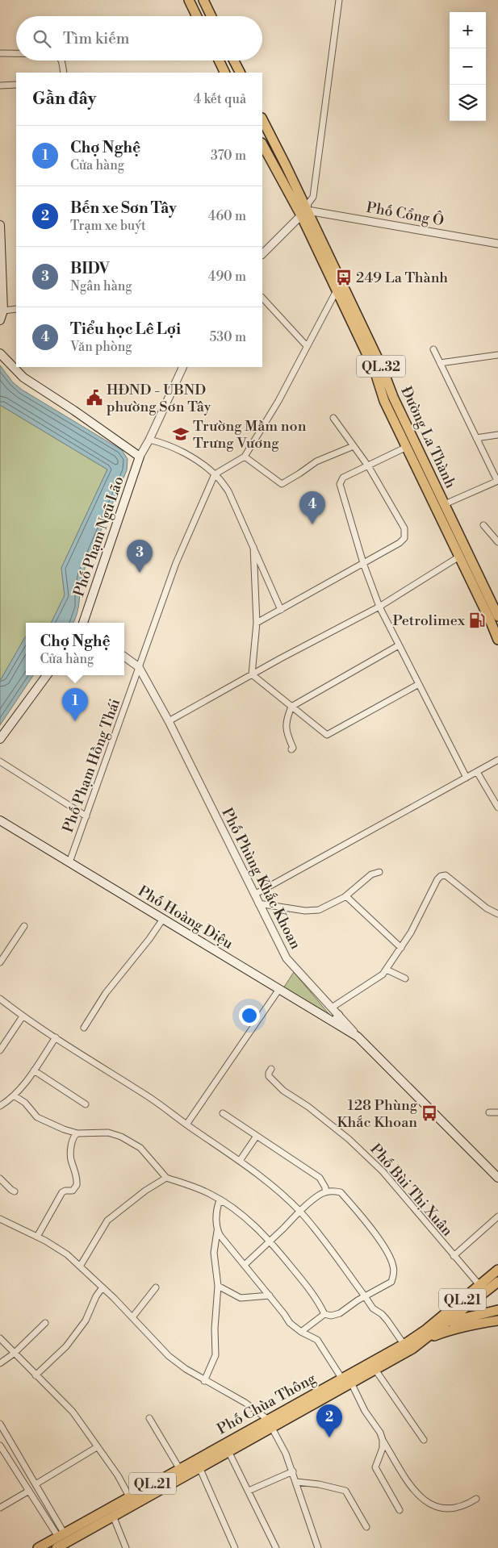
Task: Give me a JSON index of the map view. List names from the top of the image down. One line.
{"streets":{"highway":["QL.32","Đường La Thành","QL.21","Phố Chùa Thông"],"main road":["Phố Phạm Ngũ Lão","Phố Hoàng Diệu"],"street":["Phố Cổng Ô","Phố Phạm Hồng Thái","Phố Phùng Khắc Khoan","Phố Bùi Thị Xuân"]},"crossings":[["Phố Cổng Ô","Đường La Thành"],["Phố Phạm Hồng Thái","Phố Phùng Khắc Khoan"],["Phố Phạm Hồng Thái","Phố Hoàng Diệu"],["Phố Phùng Khắc Khoan","Phố Hoàng Diệu"],["Phố Bùi Thị Xuân","Phố Chùa Thông"]],"places":{"bus stop":["249 La Thành","128 Phùng Khắc Khoan"],"public building":["HĐND - UBND phường Sơn Tây"],"school or university":["Trường Mầm non Trưng Vương"],"fuel station":["Petrolimex"]},"page":{"map_buttons":["+","−"],"search":"Tìm kiếm","heading":["Gần đây","4 kết quả"],"list":[{"mark":"1","name":"Chợ Nghệ","note":"Cửa hàng","value":"370 m"},{"mark":"2","name":"Bến xe Sơn Tây","note":"Trạm xe buýt","value":"460 m"},{"mark":"3","name":"BIDV","note":"Ngân hàng","value":"490 m"},{"mark":"4","name":"Tiểu học Lê Lợi","note":"Văn phòng","value":"530 m"}],"pins":["4","3","1","2"],"popup":["Chợ Nghệ","Cửa hàng"]}}
